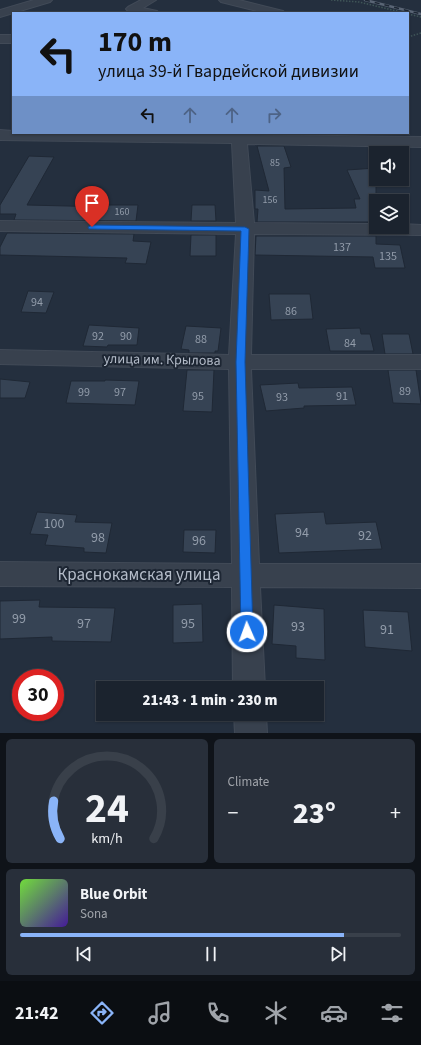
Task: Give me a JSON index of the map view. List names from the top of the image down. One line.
{"streets":{"street":["улица им. Крылова","Краснокамская улица"]},"house_numbers":["85","156","160","137","135","94","86","92","90","88","84","89","99","97","95","91","93","100","94","92","98","96","99","97","95","93","91"],"page":{"turn":["170 m","улица 39-й Гвардейской дивизии"],"limit":"30","trip":"21:43 · 1 min · 230 m","tile":"Climate","heat":["−","23°","+"],"song":["Blue Orbit","Sona"],"tabs":"21:42","gauge":["24","km/h"]}}
